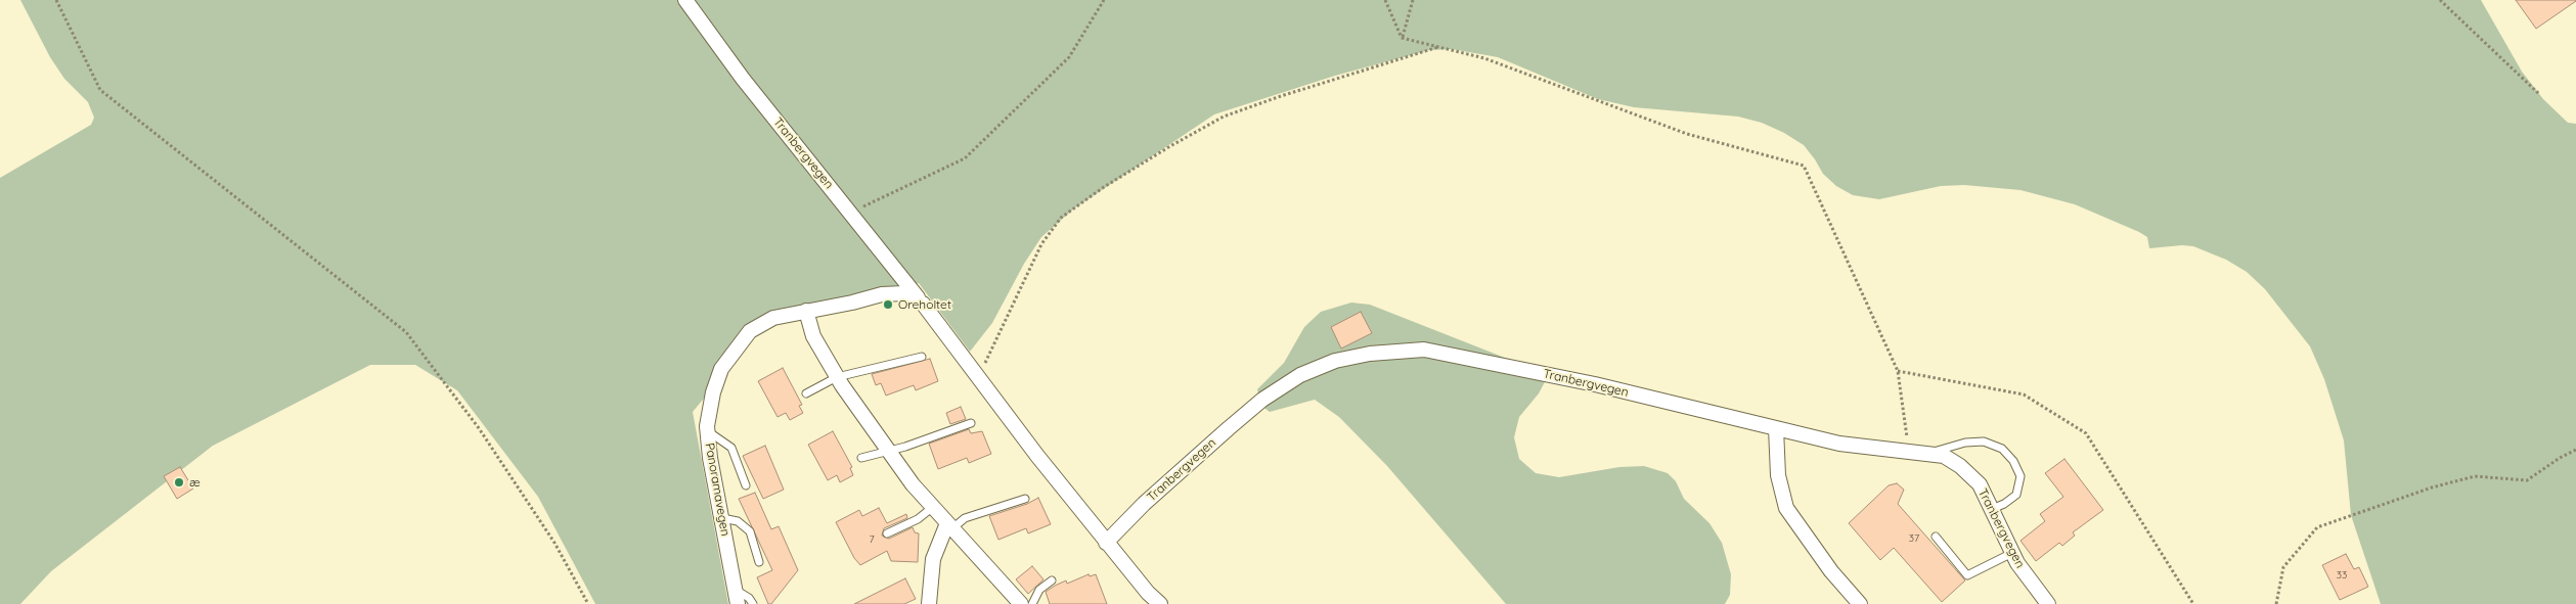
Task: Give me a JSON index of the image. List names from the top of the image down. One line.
{"streets":{"street":["Tranbergvegen","Panoramavegen"]},"crossings":[["Tranbergvegen","Panoramavegen"]],"places":["Oreholtet","æ"],"house_numbers":["37","7","33"]}
